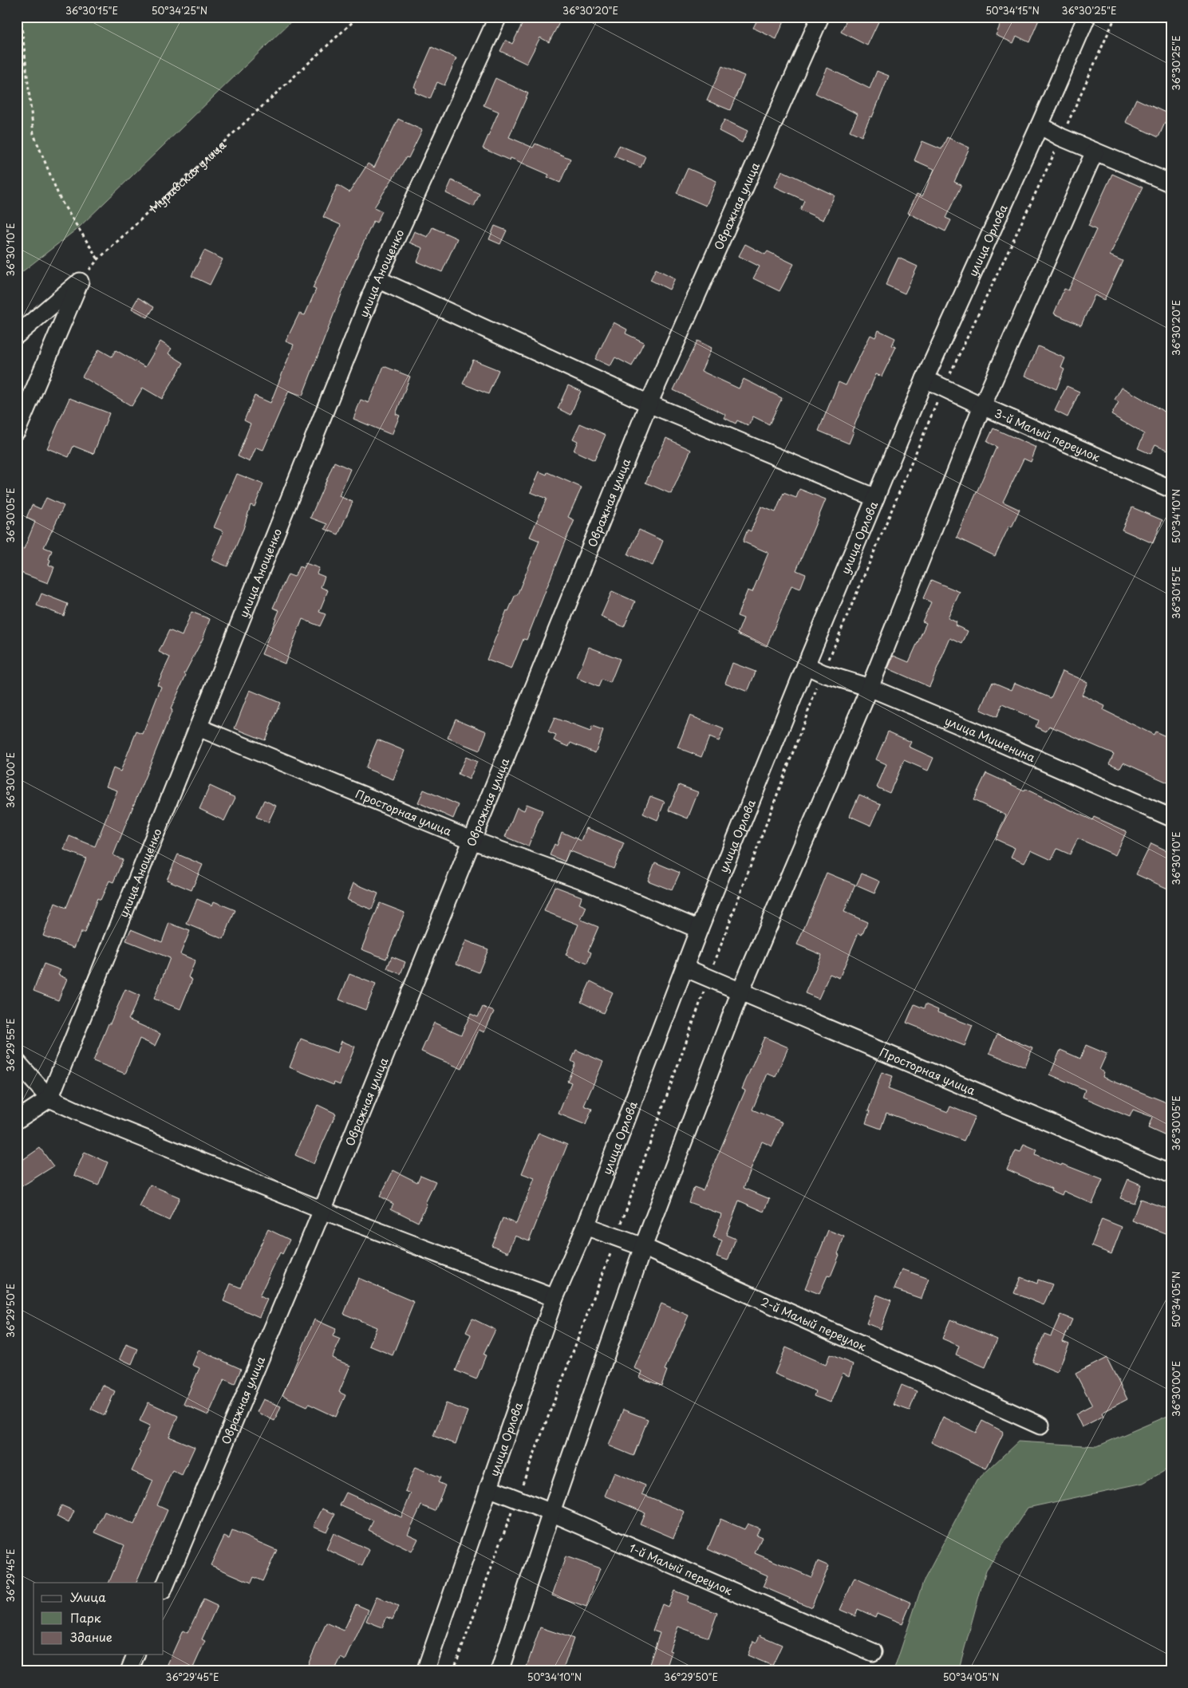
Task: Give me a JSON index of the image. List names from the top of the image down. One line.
{"streets":{"street":["Овражная улица","улица Орлова","улица Анощенко","3-й Малый переулок","улица Мишенина","Просторная улица","2-й Малый переулок","1-й Малый переулок"],"path":["Муравская улица"]},"crossings":[["Овражная улица","Просторная улица"],["улица Орлова","3-й Малый переулок"],["улица Орлова","улица Мишенина"],["улица Орлова","Просторная улица"],["улица Орлова","2-й Малый переулок"],["улица Орлова","1-й Малый переулок"],["улица Анощенко","Просторная улица"]],"legend":["Улица","Парк","Здание"],"coordinates":["36°30'15\"E","50°34'25\"N","36°30'20\"E","50°34'15\"N","36°30'25\"E","36°30'10\"E","36°30'05\"E","50°34'10\"N","36°30'00\"E","36°29'55\"E","50°34'05\"N","36°29'50\"E","36°29'45\"E"]}
